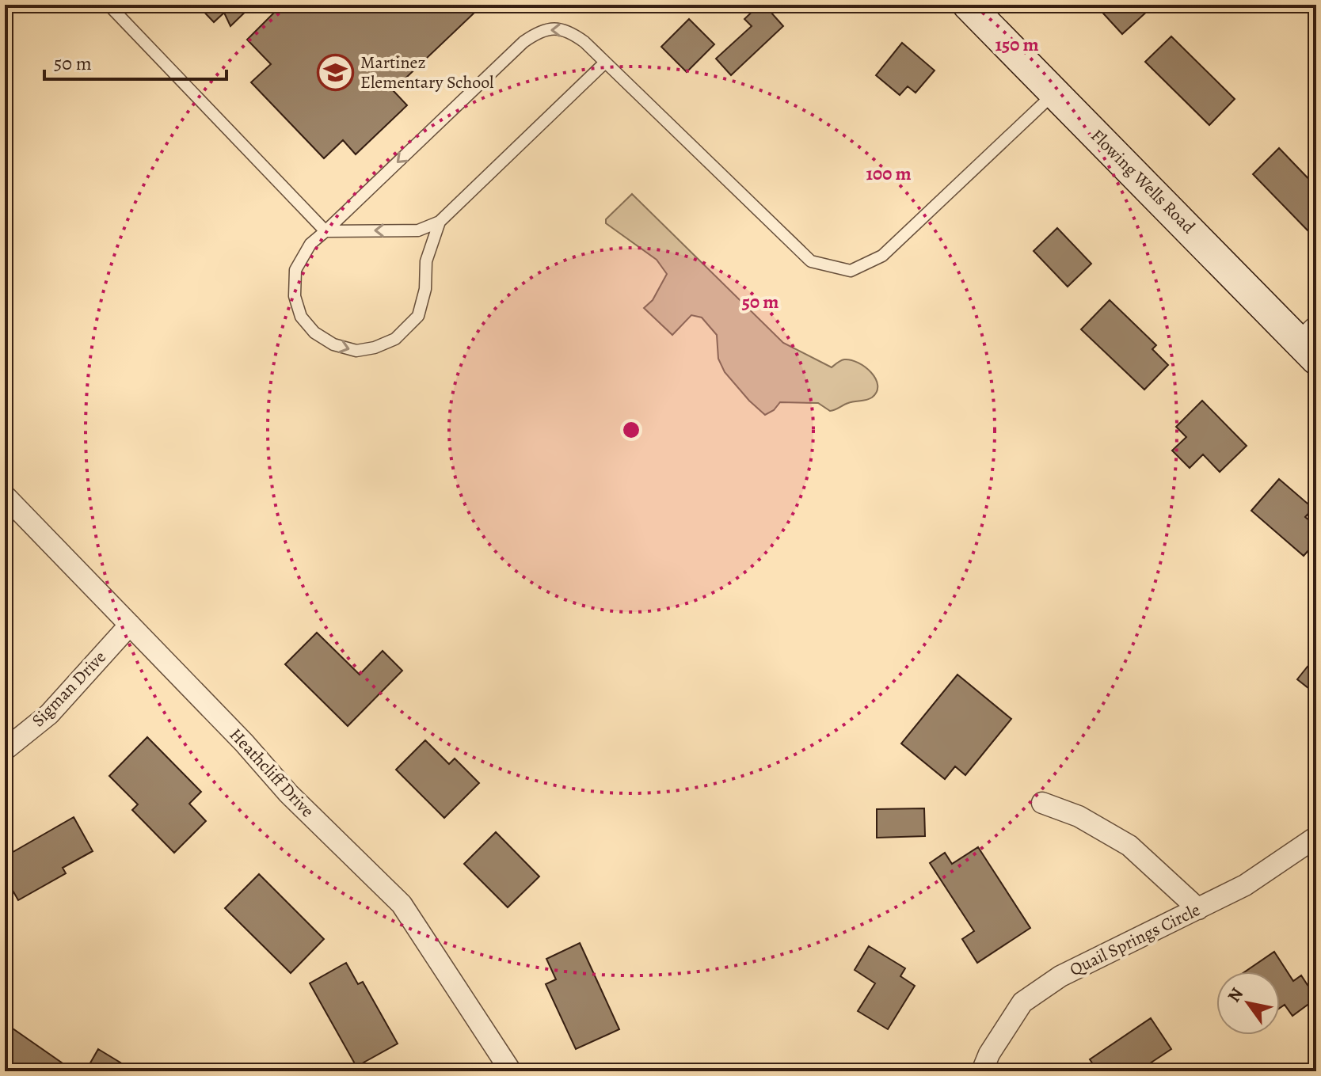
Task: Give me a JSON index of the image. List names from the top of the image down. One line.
{"streets":{"main road":["Flowing Wells Road"],"street":["Sigman Drive","Heathcliff Drive","Quail Springs Circle"]},"crossings":[["Sigman Drive","Heathcliff Drive"]],"places":{"school or university":["Martinez Elementary School"]},"scale_bar":"50 m","north":"top left","rings":["150 m","100 m","50 m"]}
